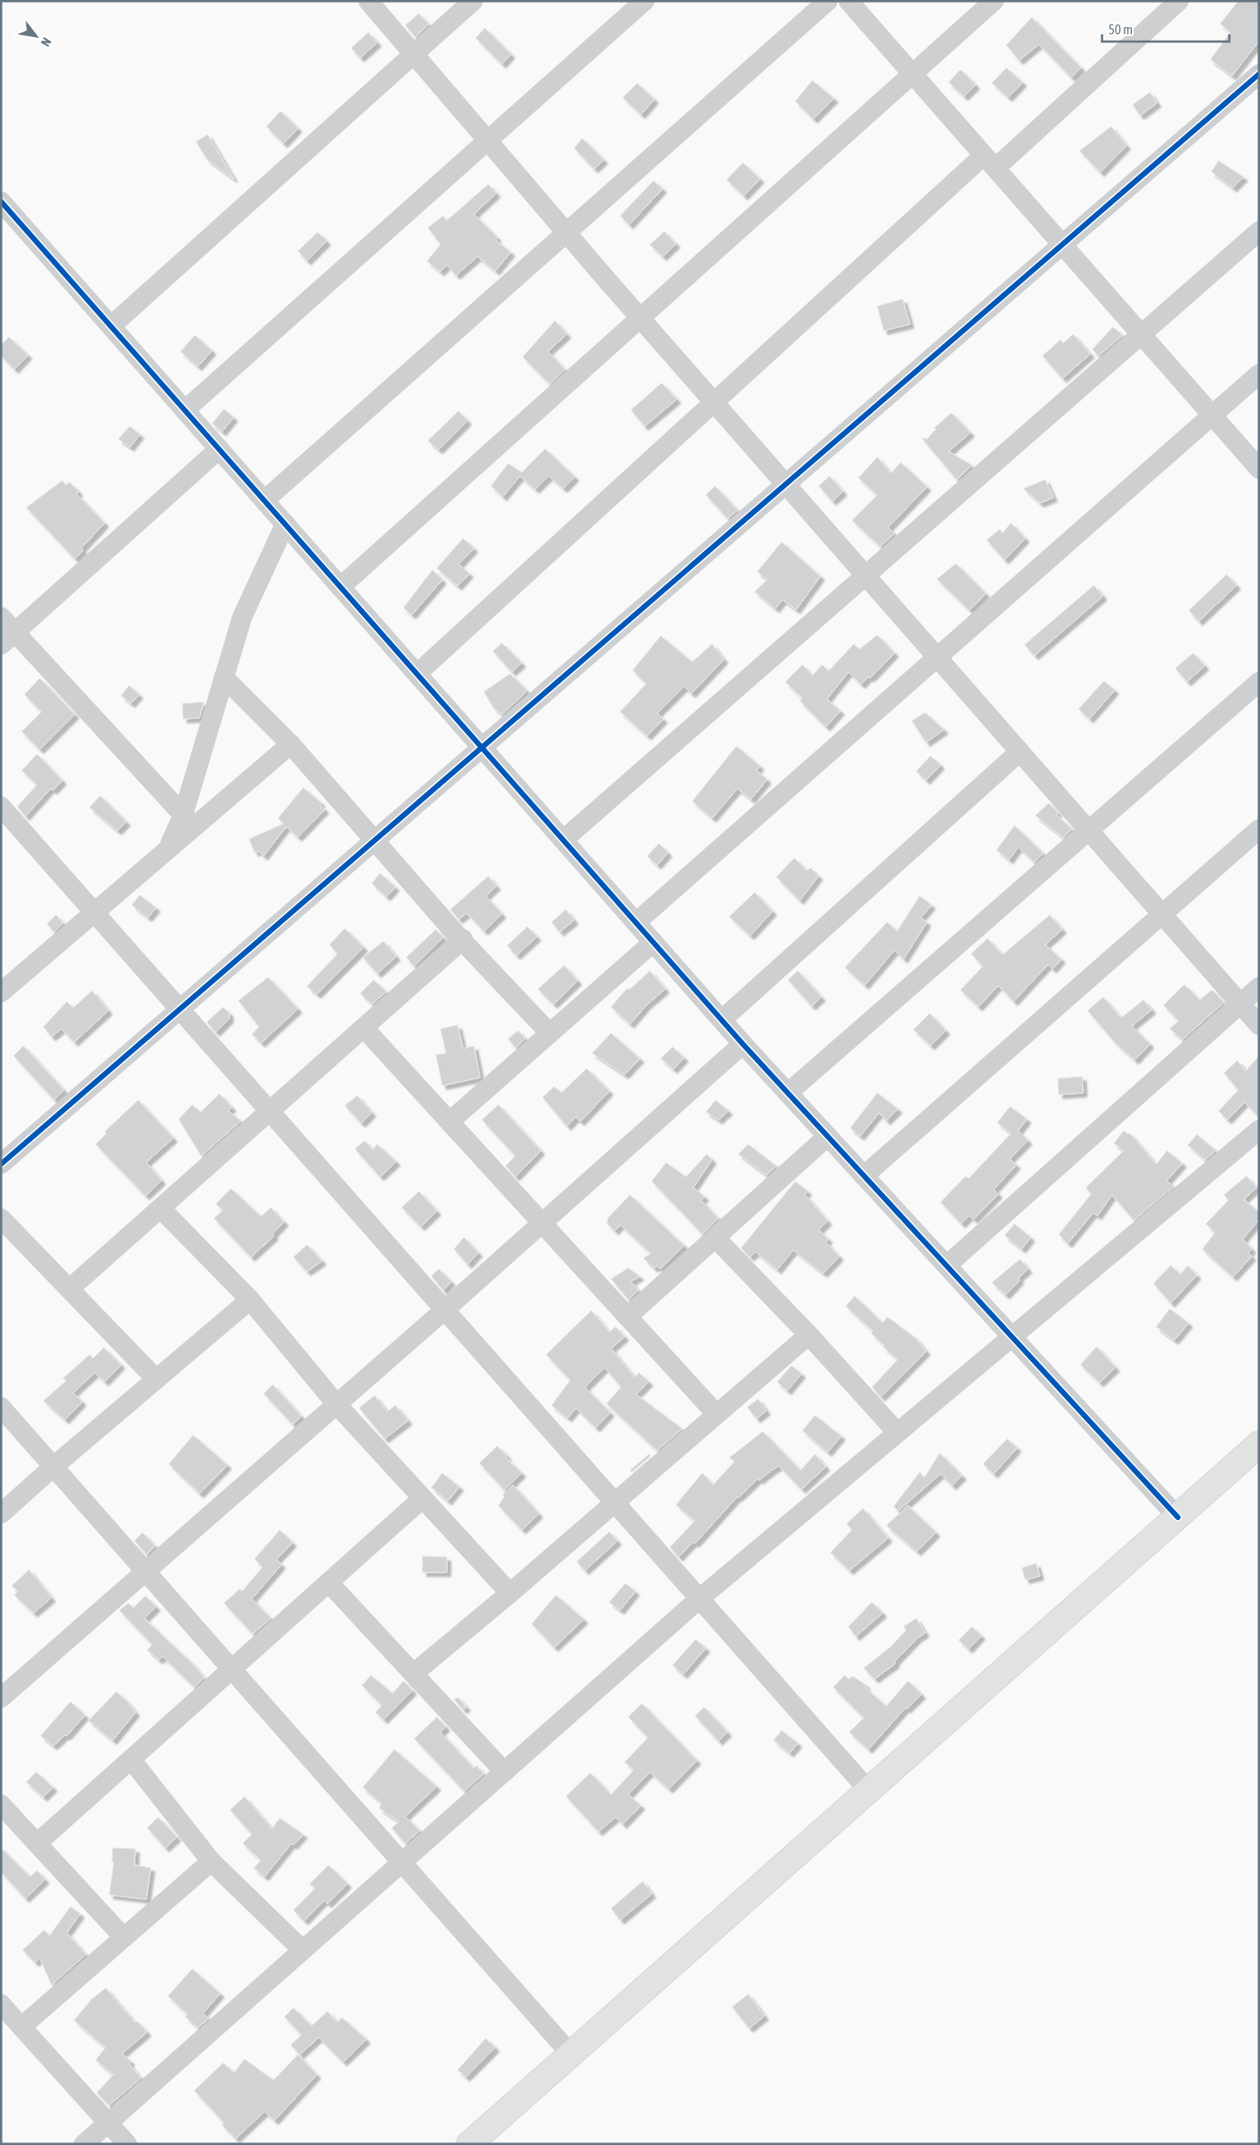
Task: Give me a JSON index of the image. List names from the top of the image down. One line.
{"scale_bar":"50 m","north":"bottom right"}
